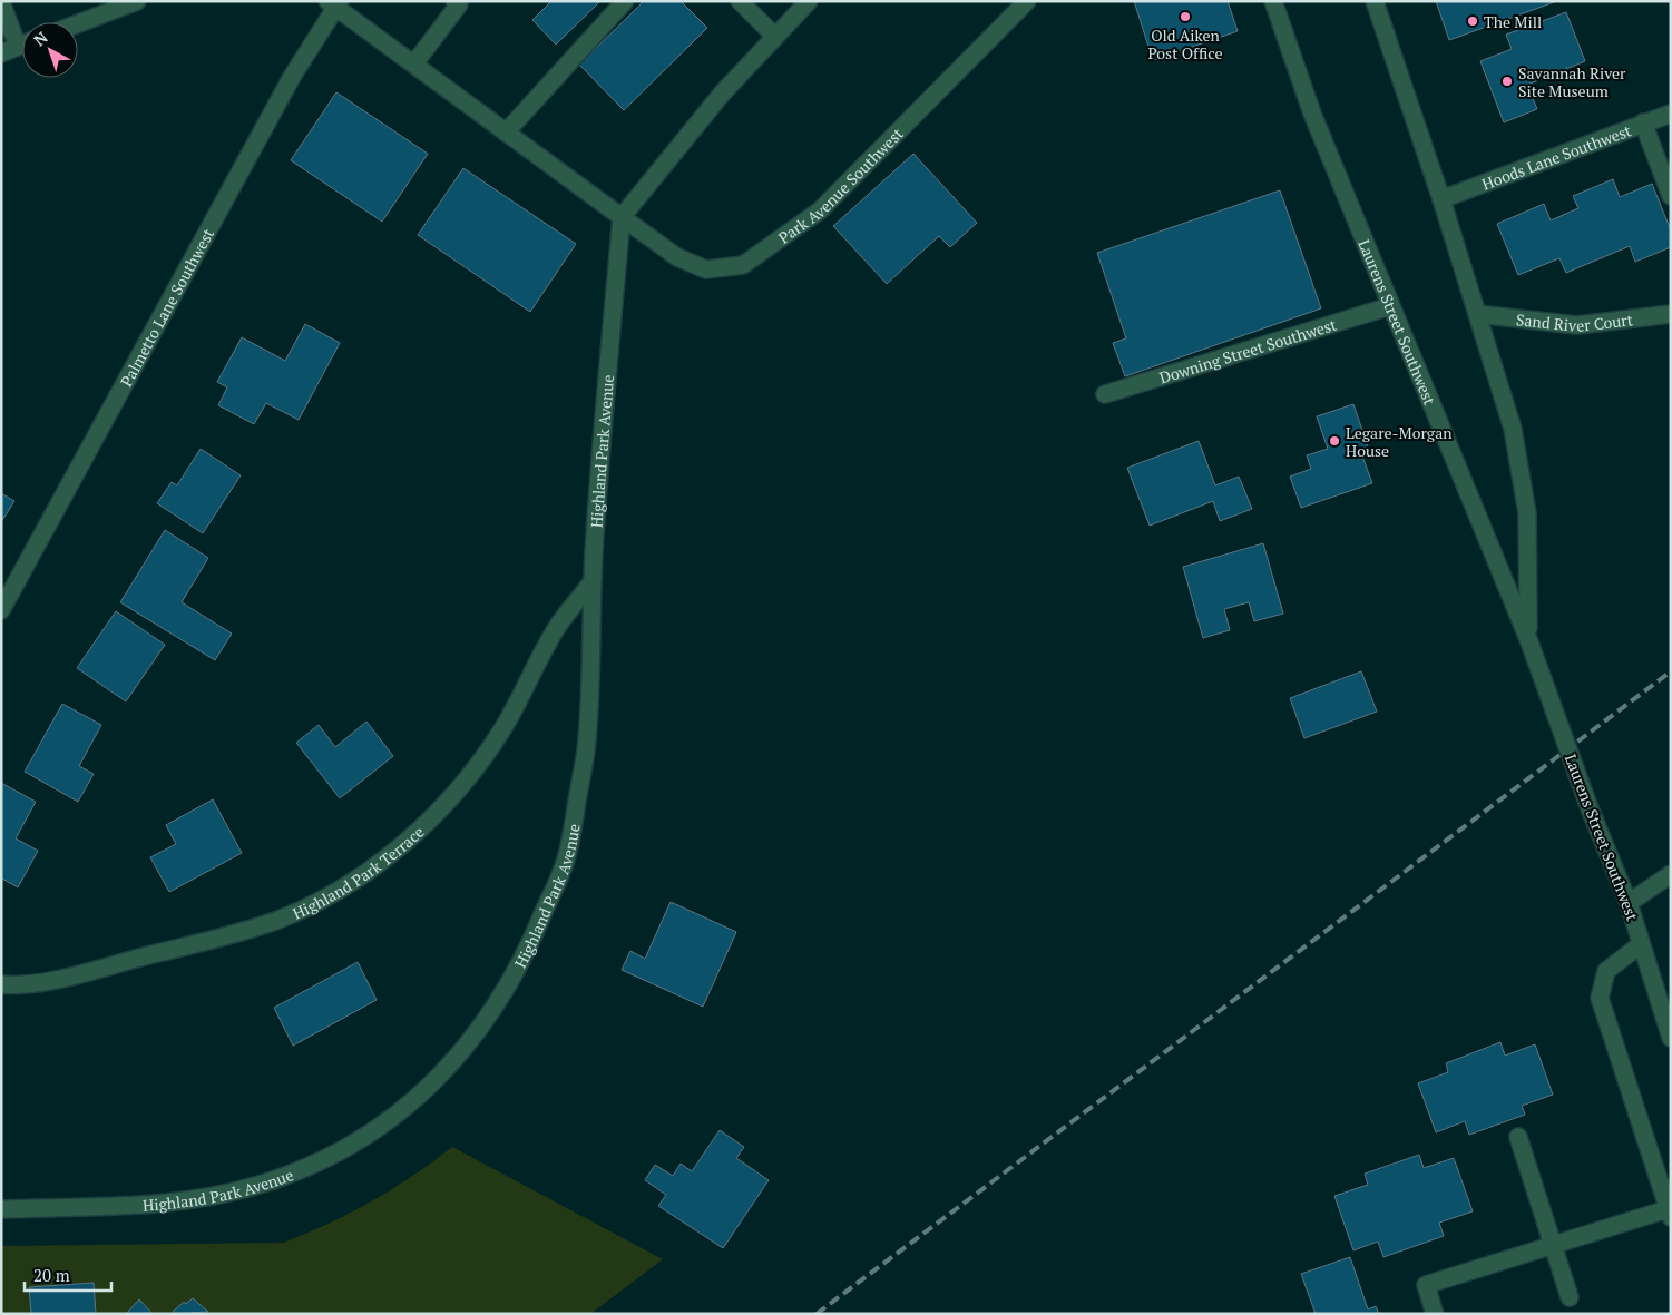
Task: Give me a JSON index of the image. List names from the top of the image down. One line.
{"streets":{"street":["Hoods Lane Southwest","Park Avenue Southwest","Palmetto Lane Southwest","Sand River Court","Laurens Street Southwest","Downing Street Southwest","Highland Park Avenue","Highland Park Terrace"]},"crossings":[["Hoods Lane Southwest","Laurens Street Southwest"],["Park Avenue Southwest","Palmetto Lane Southwest"],["Park Avenue Southwest","Highland Park Avenue"],["Sand River Court","Laurens Street Southwest"],["Laurens Street Southwest","Downing Street Southwest"],["Highland Park Avenue","Highland Park Terrace"]],"places":["Old Aiken Post Office","The Mill","Savannah River Site Museum","Legare-Morgan House"],"scale_bar":"20 m","north":"top left"}
